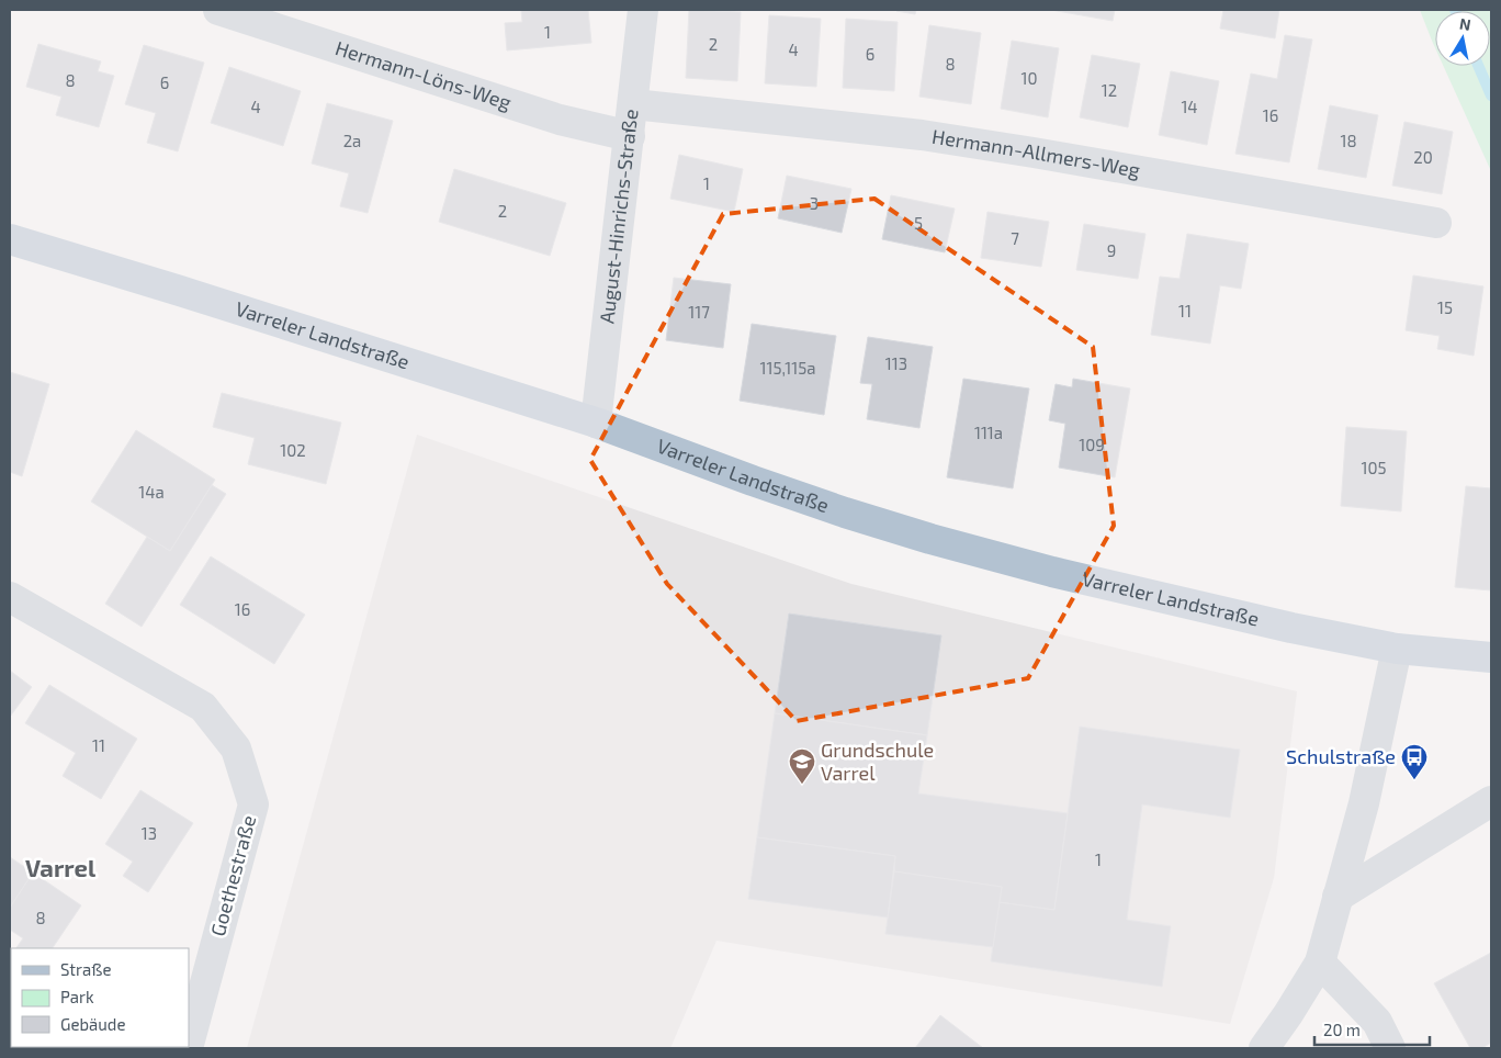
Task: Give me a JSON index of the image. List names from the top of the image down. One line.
{"streets":{"main road":["Varreler Landstraße"],"street":["Hermann-Löns-Weg","Hermann-Allmers-Weg","August-Hinrichs-Straße","Goethestraße"]},"crossings":[["Hermann-Löns-Weg","August-Hinrichs-Straße"],["Hermann-Allmers-Weg","August-Hinrichs-Straße"],["August-Hinrichs-Straße","Varreler Landstraße"]],"districts":["Varrel"],"places":{"bus stop":["Schulstraße"],"school or university":["Grundschule Varrel"]},"house_numbers":["1","2","4","6","8","10","8","6","12","4","14","16","2a","18","20","1","3","2","5","7","9","15","11","117","113","115,115a","111a","109","102","105","14a","16","11","13","1","8"],"legend":["Straße","Park","Gebäude"],"scale_bar":"20 m","north":"top"}
